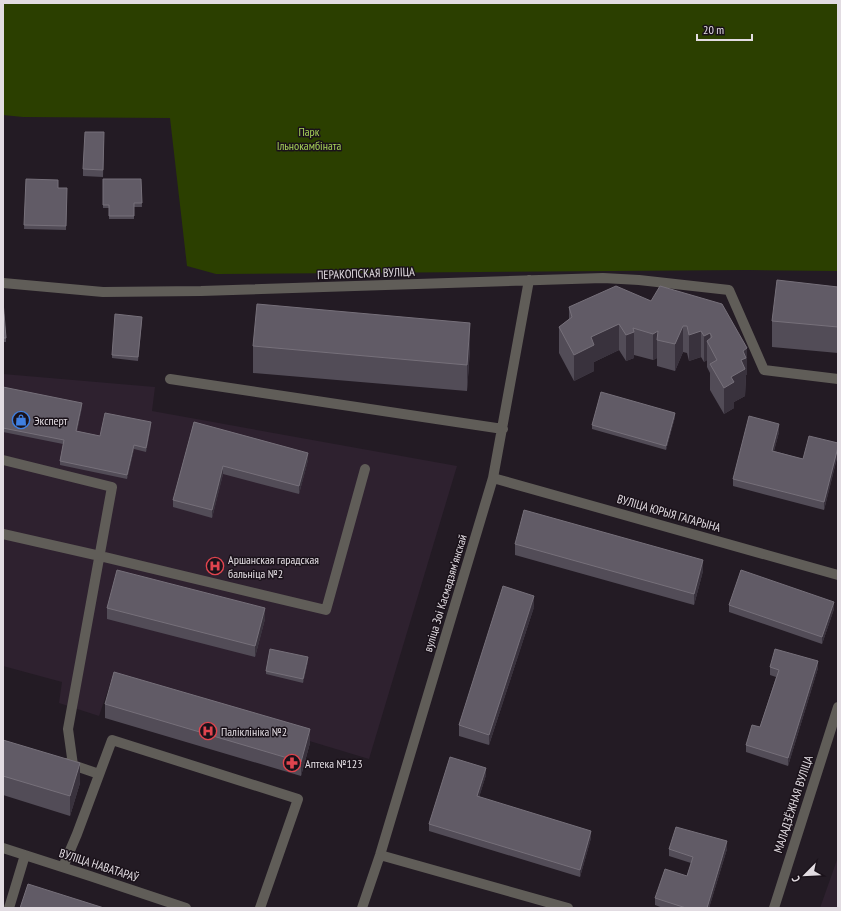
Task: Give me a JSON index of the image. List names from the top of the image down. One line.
{"streets":{"street":["ПЕРАКОПСКАЯ ВУЛІЦА","ВУЛІЦА ЮРЫЯ ГАГАРЫНА","вуліца Зоі Касмадзямʼянскай","МАЛАДЗЁЖНАЯ ВУЛІЦА","ВУЛІЦА НАВАТАРАЎ"]},"crossings":[["ПЕРАКОПСКАЯ ВУЛІЦА","вуліца Зоі Касмадзямʼянскай"],["ВУЛІЦА ЮРЫЯ ГАГАРЫНА","вуліца Зоі Касмадзямʼянскай"]],"parks":["Парк Ільнокамбіната"],"places":{"shop":["Эксперт"],"hospital":["Аршанская гарадская бальніца №2","Паліклініка №2"],"pharmacy":["Аптека №123"]},"scale_bar":"20 m","north":"bottom left"}
